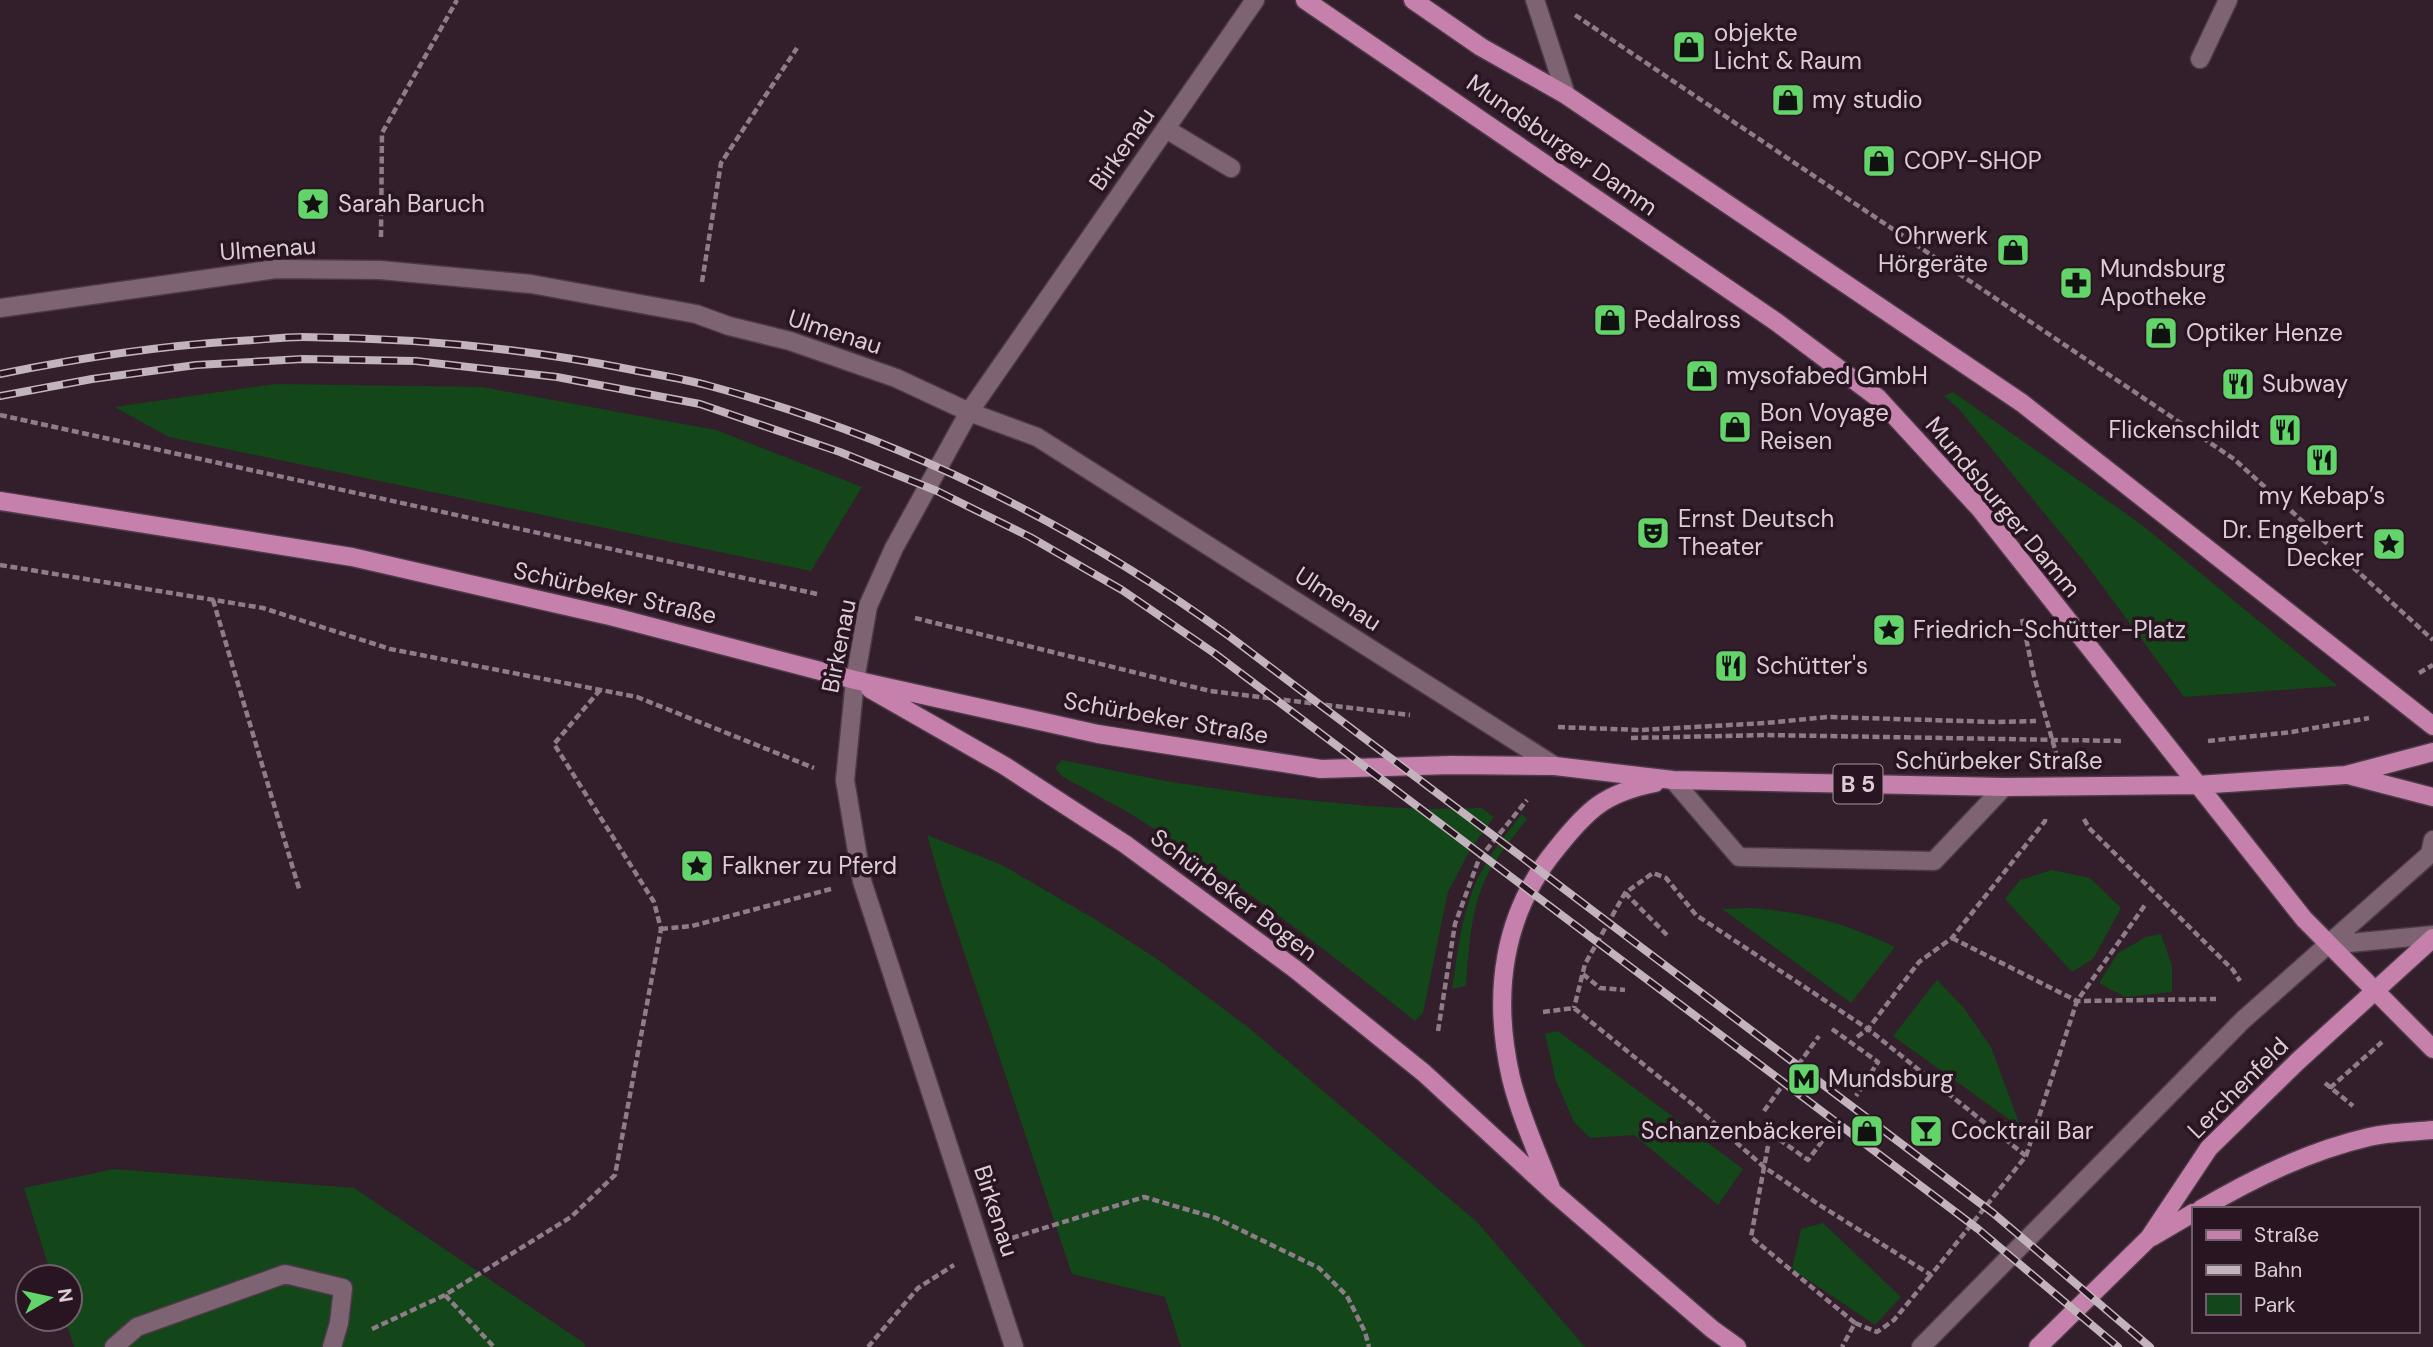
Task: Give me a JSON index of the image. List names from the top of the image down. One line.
{"streets":{"main road":["Mundsburger Damm","Schürbeker Straße","B 5","Schürbeker Bogen","Lerchenfeld"],"street":["Birkenau","Ulmenau"]},"crossings":[["Mundsburger Damm","Schürbeker Straße"],["Mundsburger Damm","Lerchenfeld"],["Birkenau","Ulmenau"],["Birkenau","Schürbeker Straße"],["Birkenau","Schürbeker Bogen"],["Ulmenau","Schürbeker Straße"],["Schürbeker Straße","B 5"],["Schürbeker Straße","Schürbeker Bogen"]],"places":{"shop":["objekte Licht & Raum","my studio","COPY-SHOP","Ohrwerk Hörgeräte","Pedalross","Optiker Henze","mysofabed GmbH","Bon Voyage Reisen","Schanzenbäckerei"],"place":["Sarah Baruch","Dr. Engelbert Decker","Friedrich-Schütter-Platz","Falkner zu Pferd"],"pharmacy":["Mundsburg Apotheke"],"restaurant":["Subway","Flickenschildt","my Kebap’s","Schütter's"],"theatre":["Ernst Deutsch Theater"],"metro station":["Mundsburg"],"bar":["Cocktrail Bar"]},"legend":["Straße","Bahn","Park"],"north":"right"}
